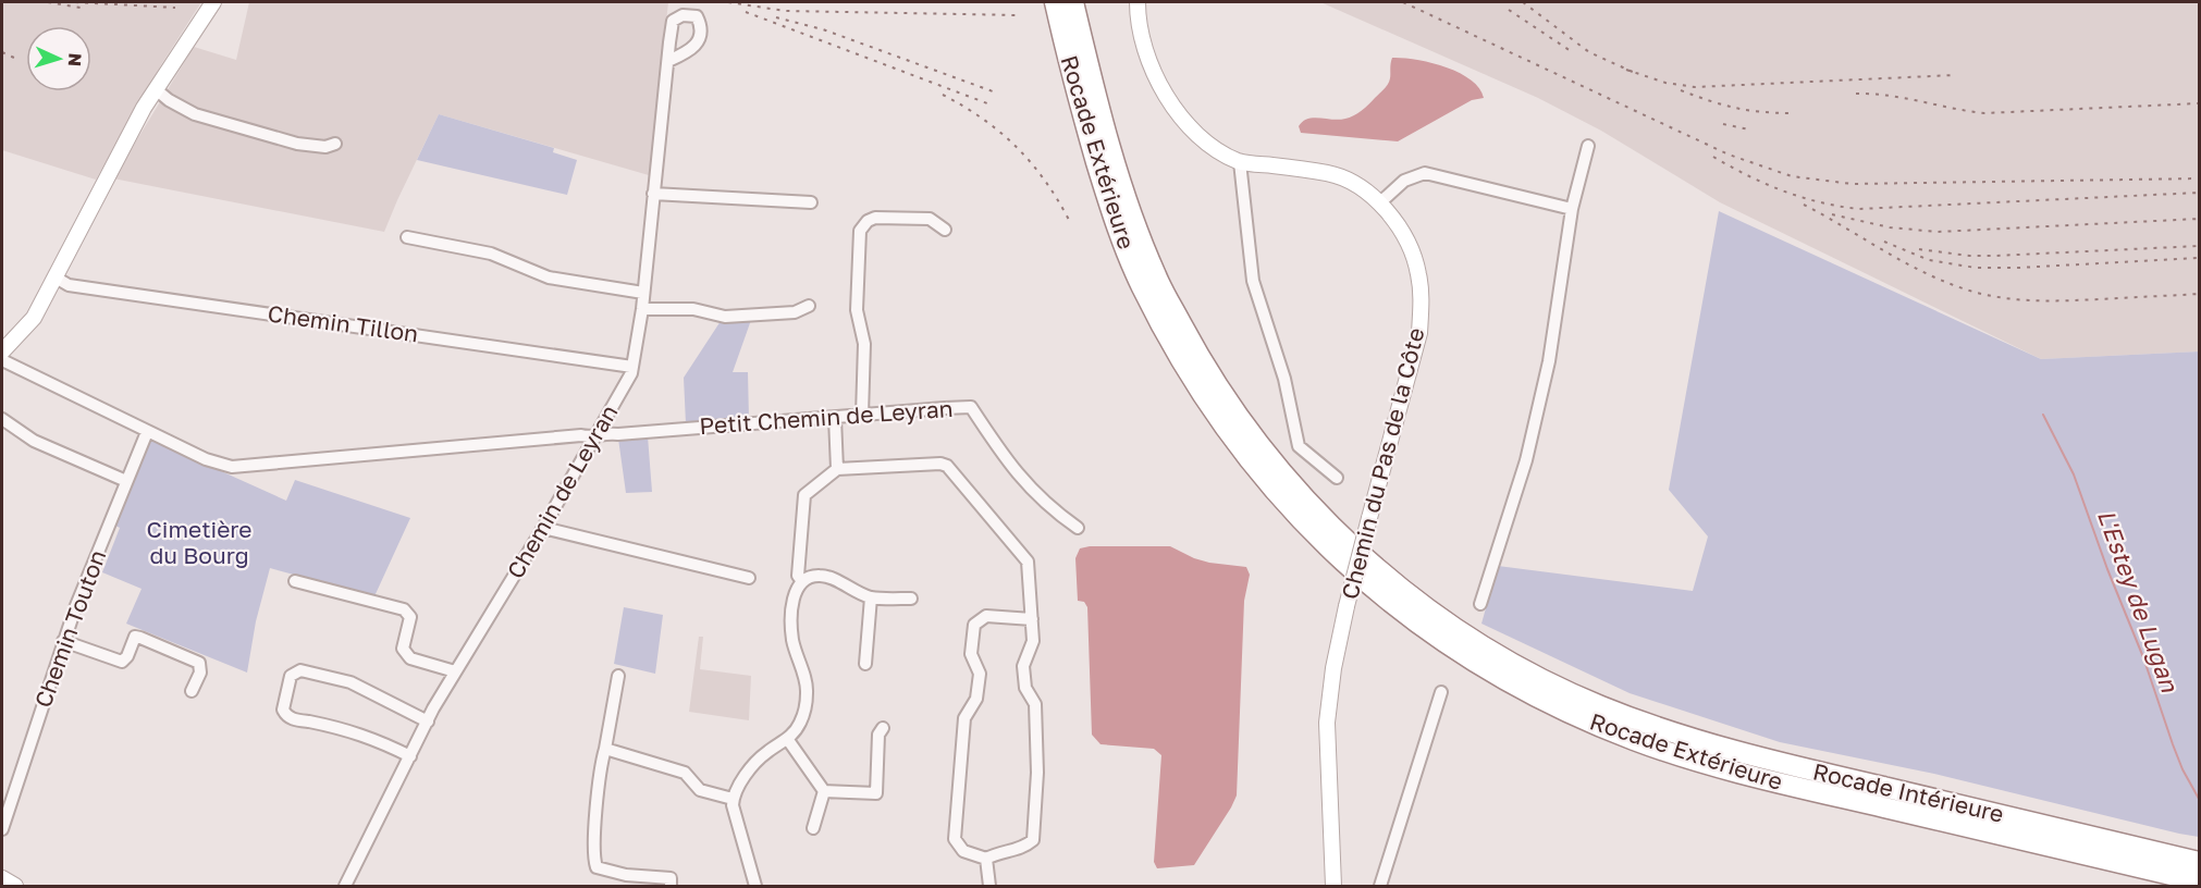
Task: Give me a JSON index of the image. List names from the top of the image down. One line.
{"streets":{"highway":["Rocade Extérieure","Rocade Intérieure"],"street":["Chemin Tillon","Petit Chemin de Leyran","Chemin du Pas de la Côte","Chemin de Leyran","Chemin Touton"]},"crossings":[["Rocade Extérieure","Rocade Intérieure"],["Chemin Tillon","Chemin de Leyran"],["Petit Chemin de Leyran","Chemin de Leyran"],["Petit Chemin de Leyran","Chemin Touton"]],"water":["L'Estey de Lugan"],"parks":["Cimetière du Bourg"],"north":"right"}
